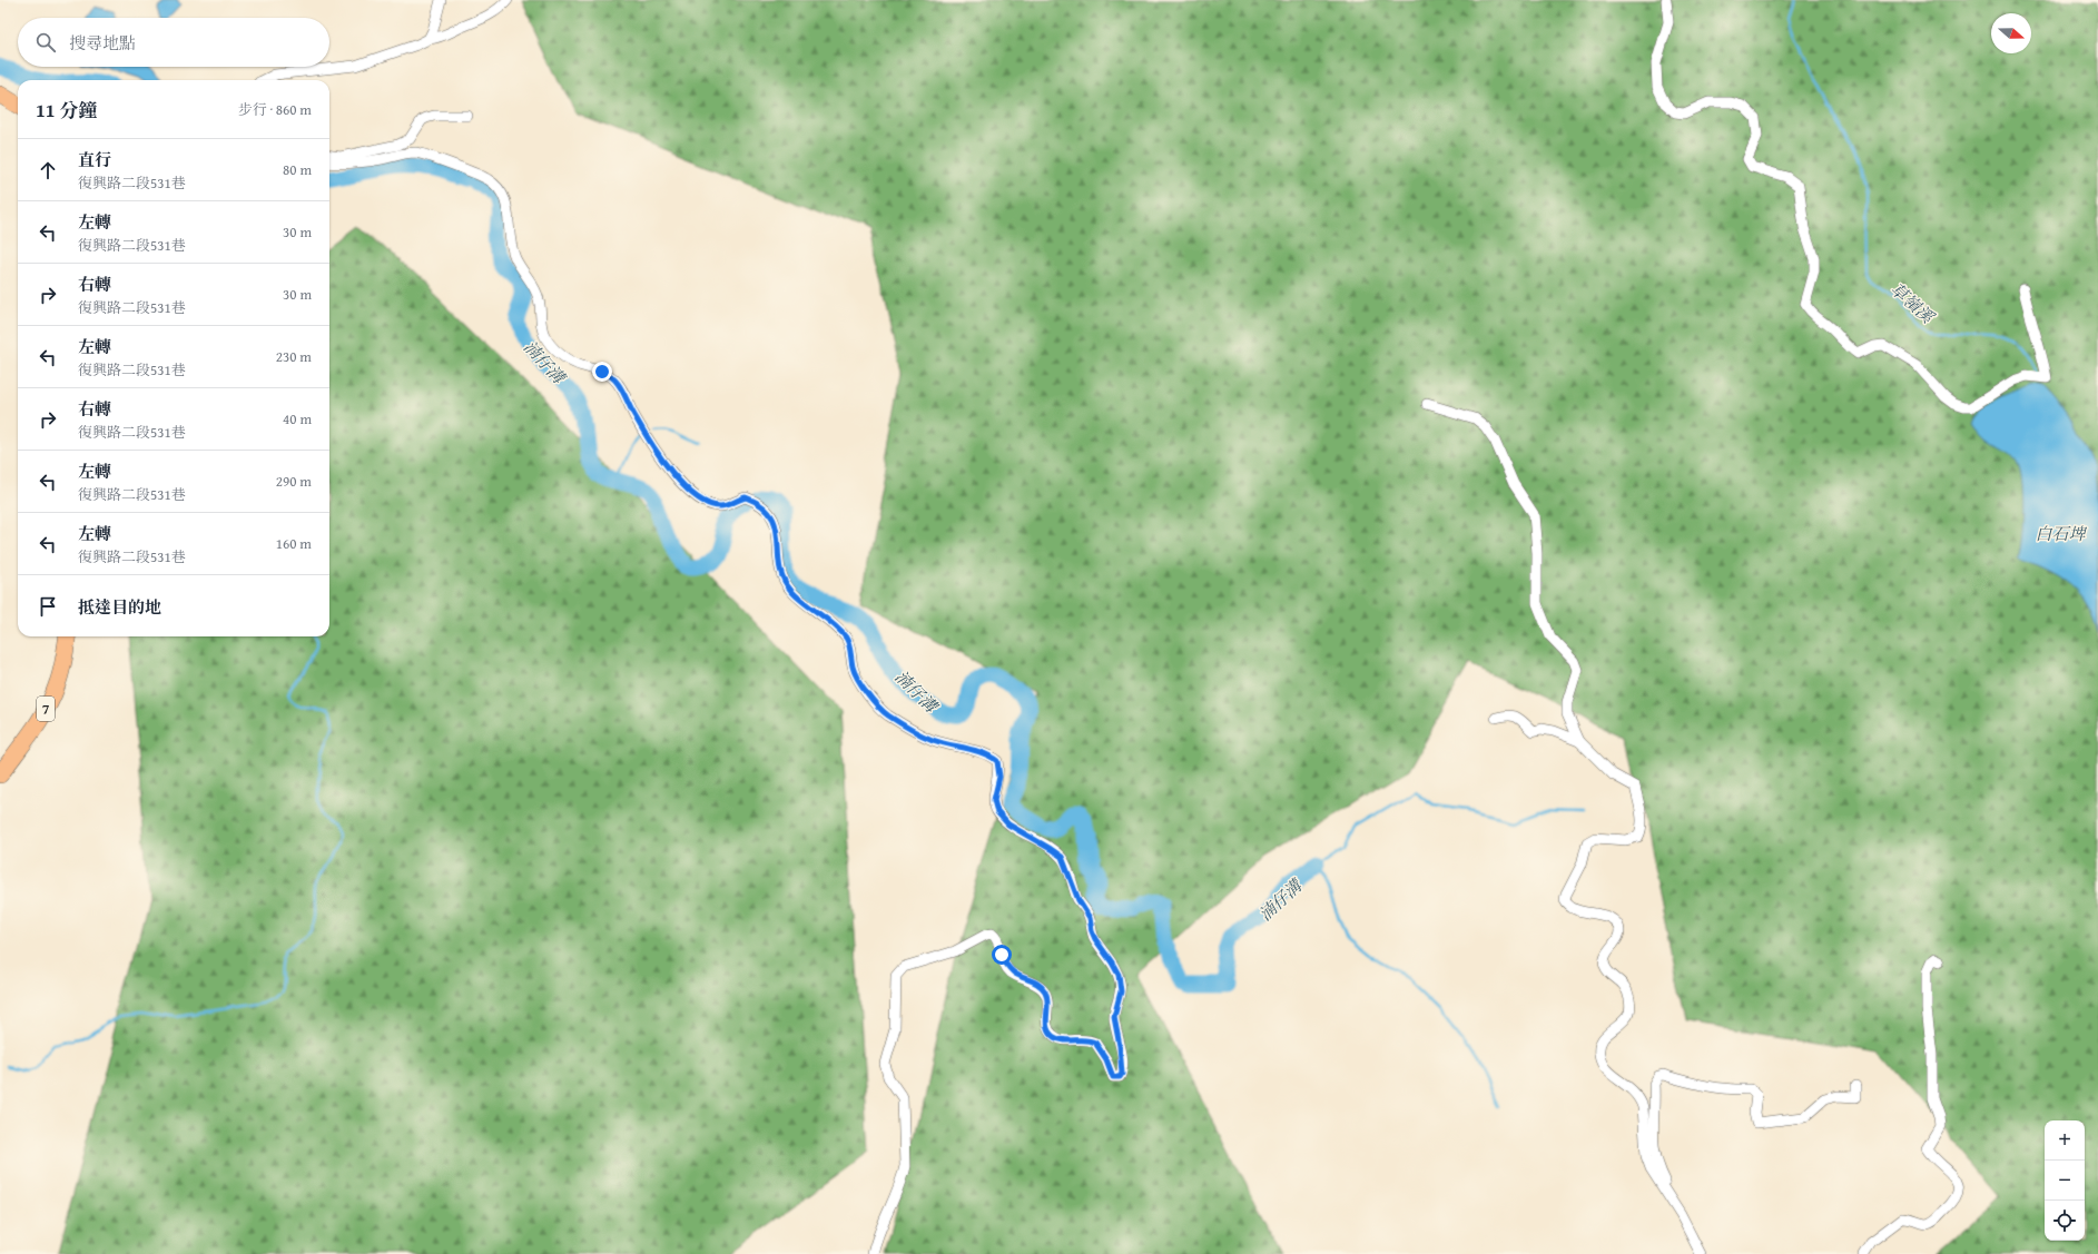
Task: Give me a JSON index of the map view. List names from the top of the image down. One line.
{"streets":{"main road":["7"]},"water":["草嶺溪","湳仔溝","白石埤"],"north":"right","page":{"search":"搜尋地點","heading":["11 分鐘","步行 · 860 m"],"list":[["直行","復興路二段531巷","80 m"],["左轉","復興路二段531巷","30 m"],["右轉","復興路二段531巷","30 m"],["左轉","復興路二段531巷","230 m"],["右轉","復興路二段531巷","40 m"],["左轉","復興路二段531巷","290 m"],["左轉","復興路二段531巷","160 m"],"抵達目的地"],"map_buttons":["+","−"]}}
